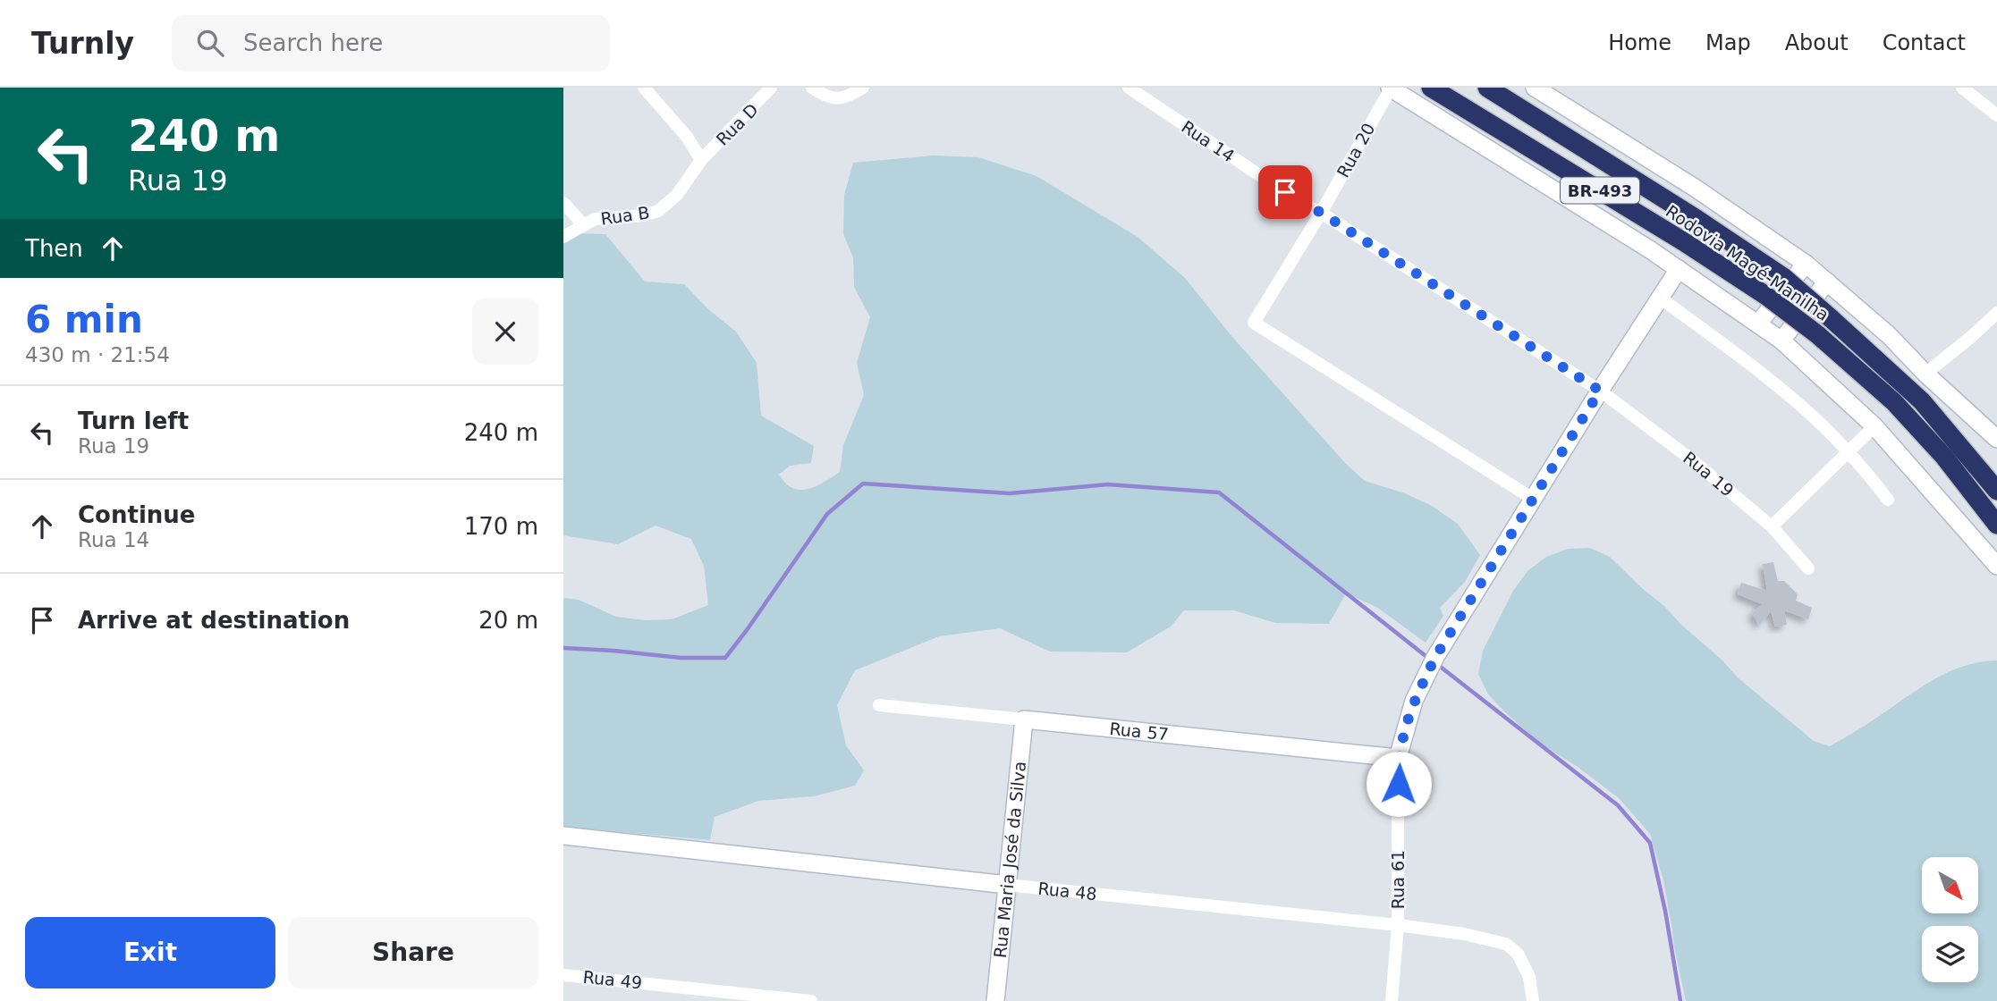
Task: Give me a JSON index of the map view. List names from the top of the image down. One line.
{"streets":{"highway":["BR-493","Rodovia Magé-Manilha"],"street":["Rua D","Rua 14","Rua 20","Rua B","Rua 19","Rua 57","Rua Maria José da Silva","Rua 61","Rua 48","Rua 49"]},"crossings":[["Rua D","Rua B"],["Rua 14","Rua 20"],["Rua 14","Rua 19"],["Rua 20","Rua 19"],["Rua 57","Rua Maria José da Silva"],["Rua 57","Rua 61"],["Rua Maria José da Silva","Rua 48"],["Rua 61","Rua 48"]],"north":"bottom right","page":{"header":"Turnly","search":"Search here","nav":["Home","Map","About","Contact"],"turn":["240 m","Rua 19"],"then":"Then","heading":["6 min","430 m · 21:54"],"list":[{"name":"Turn left","note":"Rua 19","value":"240 m"},{"name":"Continue","note":"Rua 14","value":"170 m"},{"name":"Arrive at destination","value":"20 m"}],"buttons":["Exit","Share"]}}
